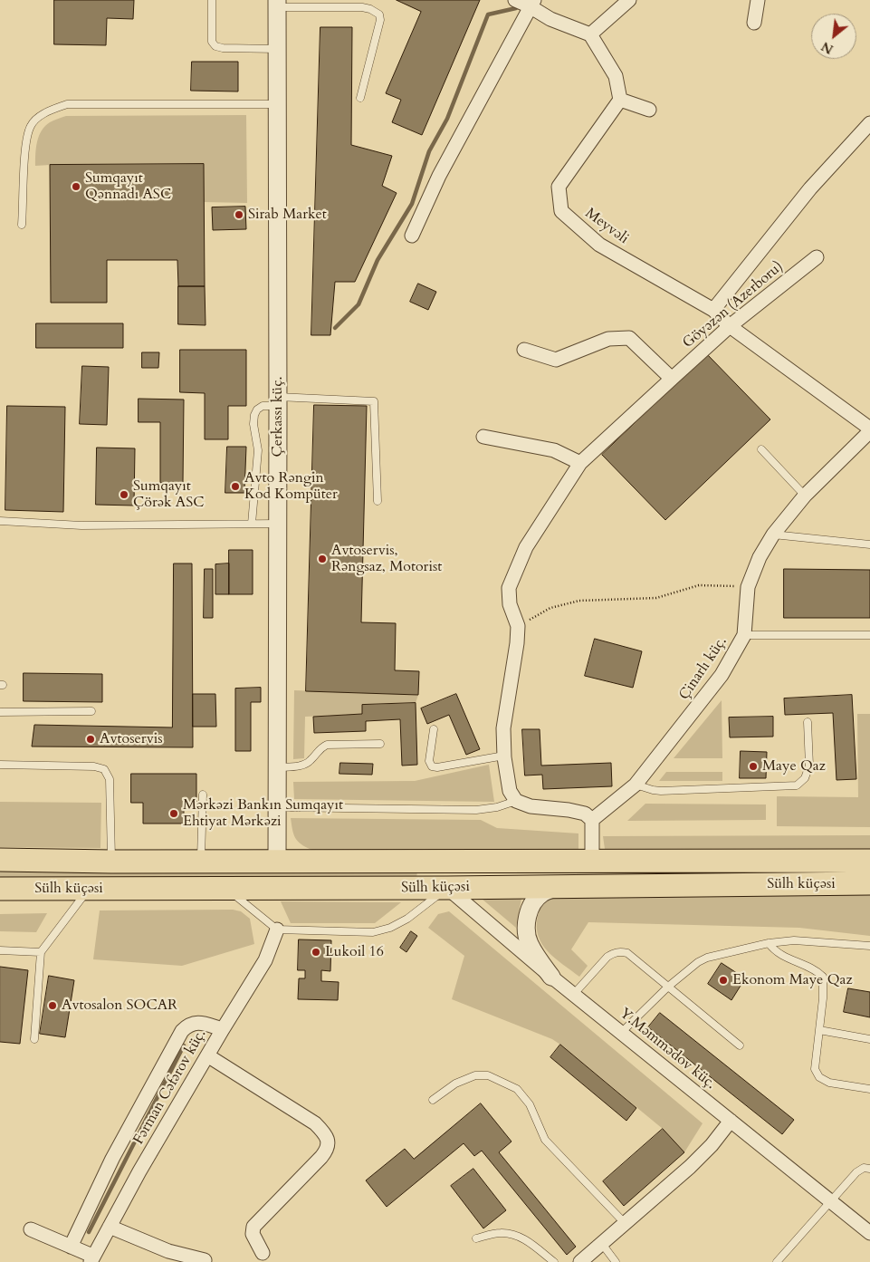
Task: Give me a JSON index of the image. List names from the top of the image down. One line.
{"streets":{"highway":["Sülh küçəsi"],"street":["Meyvəli","Göyəzən (Azerboru)","Çerkassı küç.","Çinarlı küç.","Y.Məmmədov küç.","Fərman Cəfərov küç."]},"crossings":[["Meyvəli","Göyəzən (Azerboru)"],["Meyvəli","Çinarlı küç."],["Çerkassı küç.","Sülh küçəsi"],["Sülh küçəsi","Y.Məmmədov küç."]],"places":["Sumqayıt Qənnadı ASC","Sirab Market","Avto Rəngin Kod Kompüter","Sumqayıt Çörək ASC","Avtoservis, Rəngsaz, Motorist","Avtoservis","Maye Qaz","Mərkəzi Bankın Sumqayıt Ehtiyat Mərkəzi","Lukoil 16","Ekonom Maye Qaz","Avtosalon SOCAR"],"north":"bottom left"}
